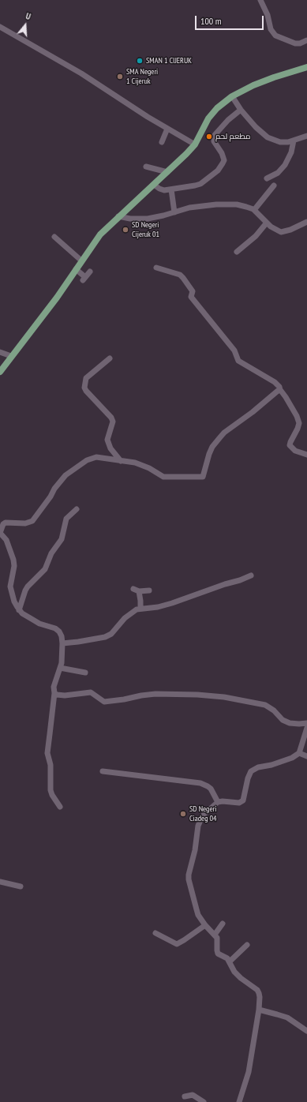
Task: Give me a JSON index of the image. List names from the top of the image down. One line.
{"places":["SMAN 1 CIJERUK","SMA Negeri 1 Cijeruk","مطعم لحم","SD Negeri Cijeruk 01","SD Negeri Ciadeg 04"],"scale_bar":"100 m","north":"top"}
